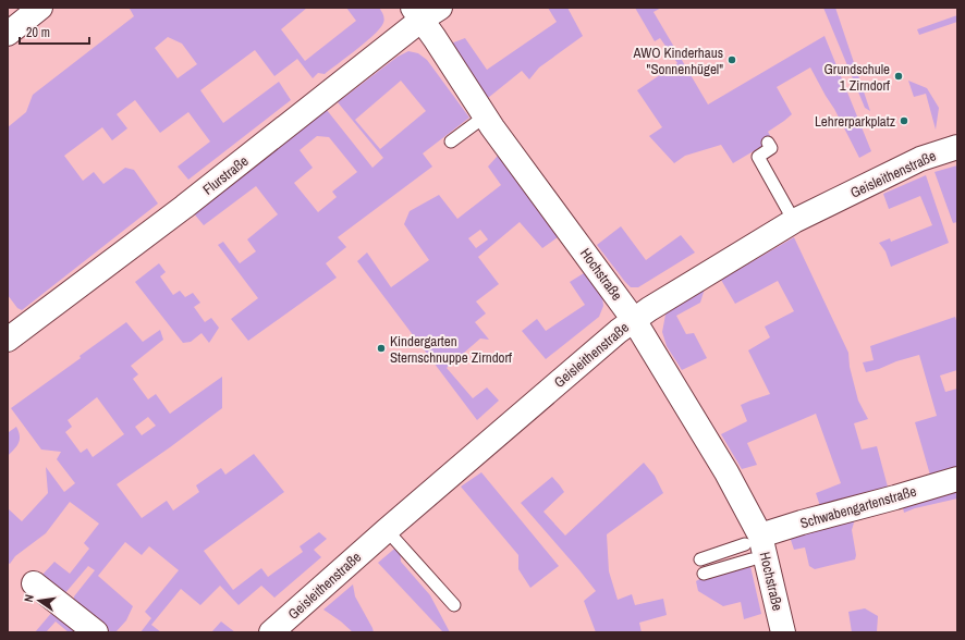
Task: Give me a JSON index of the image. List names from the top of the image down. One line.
{"streets":{"street":["Geisleithenstraße","Flurstraße","Hochstraße","Schwabengartenstraße"]},"crossings":[["Geisleithenstraße","Hochstraße"],["Flurstraße","Hochstraße"],["Hochstraße","Schwabengartenstraße"]],"places":["AWO Kinderhaus \"Sonnenhügel\"","Grundschule 1 Zirndorf","Lehrerparkplatz","Kindergarten Sternschnuppe Zirndorf"],"scale_bar":"20 m","north":"left"}
